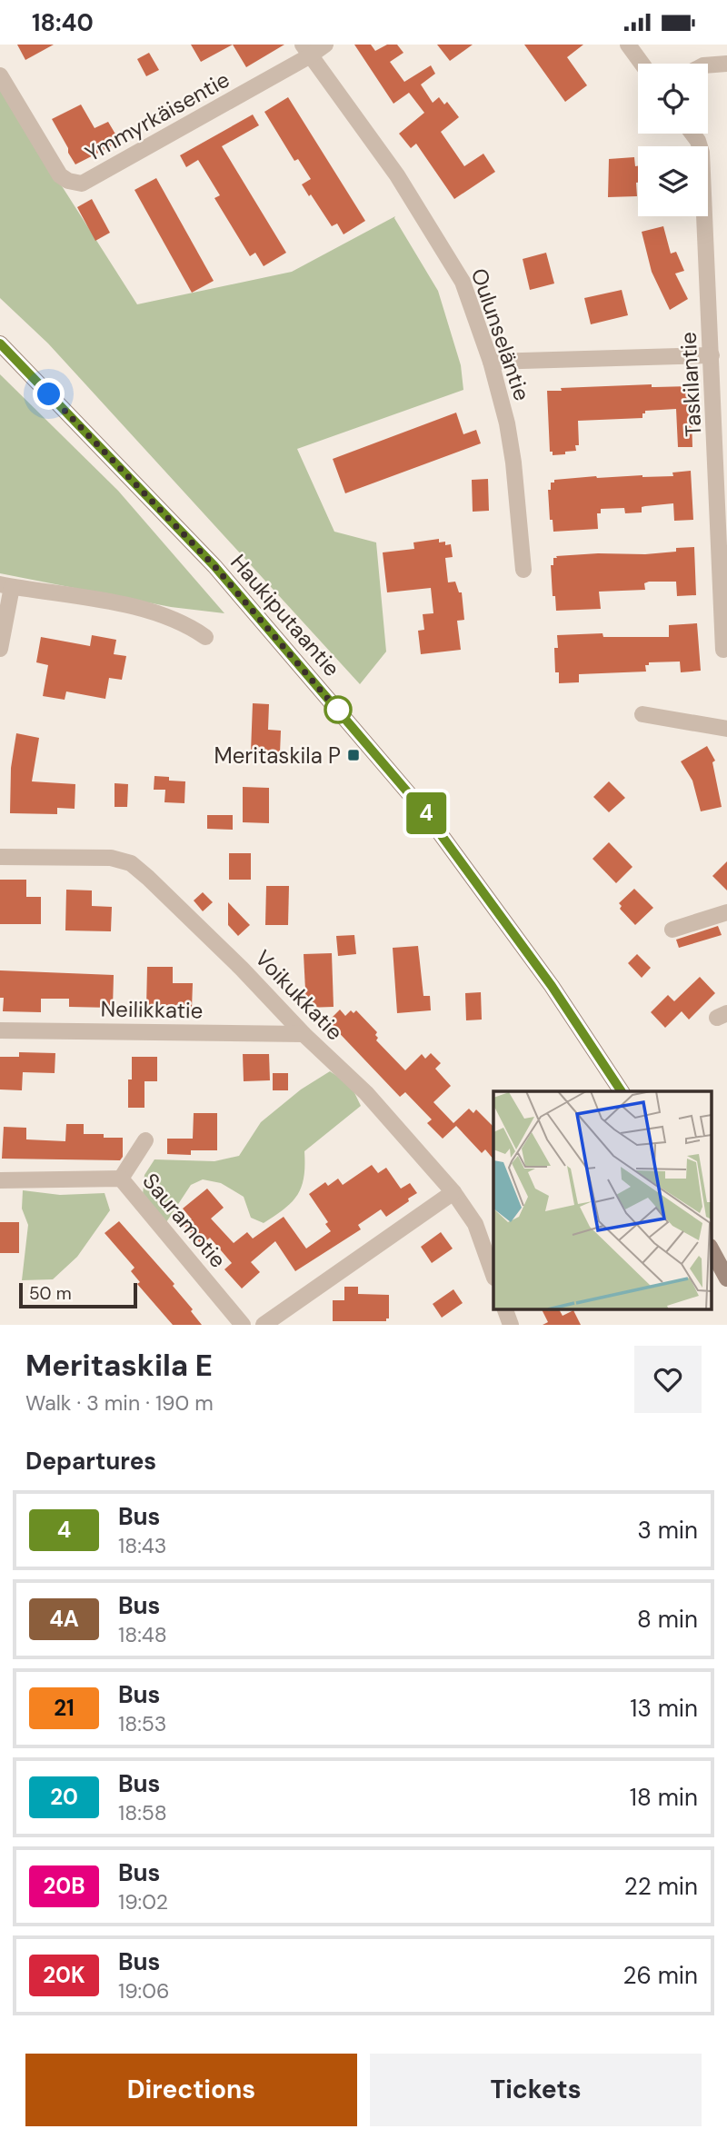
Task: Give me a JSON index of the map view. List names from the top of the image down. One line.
{"streets":{"main road":["Haukiputaantie"],"street":["Ymmyrkäisentie","Oulunseläntie","Taskilantie","Voikukkatie","Neilikkatie","Sauramotie"]},"crossings":[["Ymmyrkäisentie","Oulunseläntie"],["Voikukkatie","Neilikkatie"]],"places":{"transit":["Meritaskila P"]},"lines":["bus line 4"],"scale_bar":"50 m","page":{"status":"18:40","on_map":"4","scale":"50 m","heading":[["Meritaskila E","Walk · 3 min · 190 m"],"Departures"],"list":[{"mark":"4","name":"Bus","note":"18:43","value":"3 min"},{"mark":"4A","name":"Bus","note":"18:48","value":"8 min"},{"mark":"21","name":"Bus","note":"18:53","value":"13 min"},{"mark":"20","name":"Bus","note":"18:58","value":"18 min"},{"mark":"20B","name":"Bus","note":"19:02","value":"22 min"},{"mark":"20K","name":"Bus","note":"19:06","value":"26 min"}],"buttons":["Directions","Tickets"]}}
